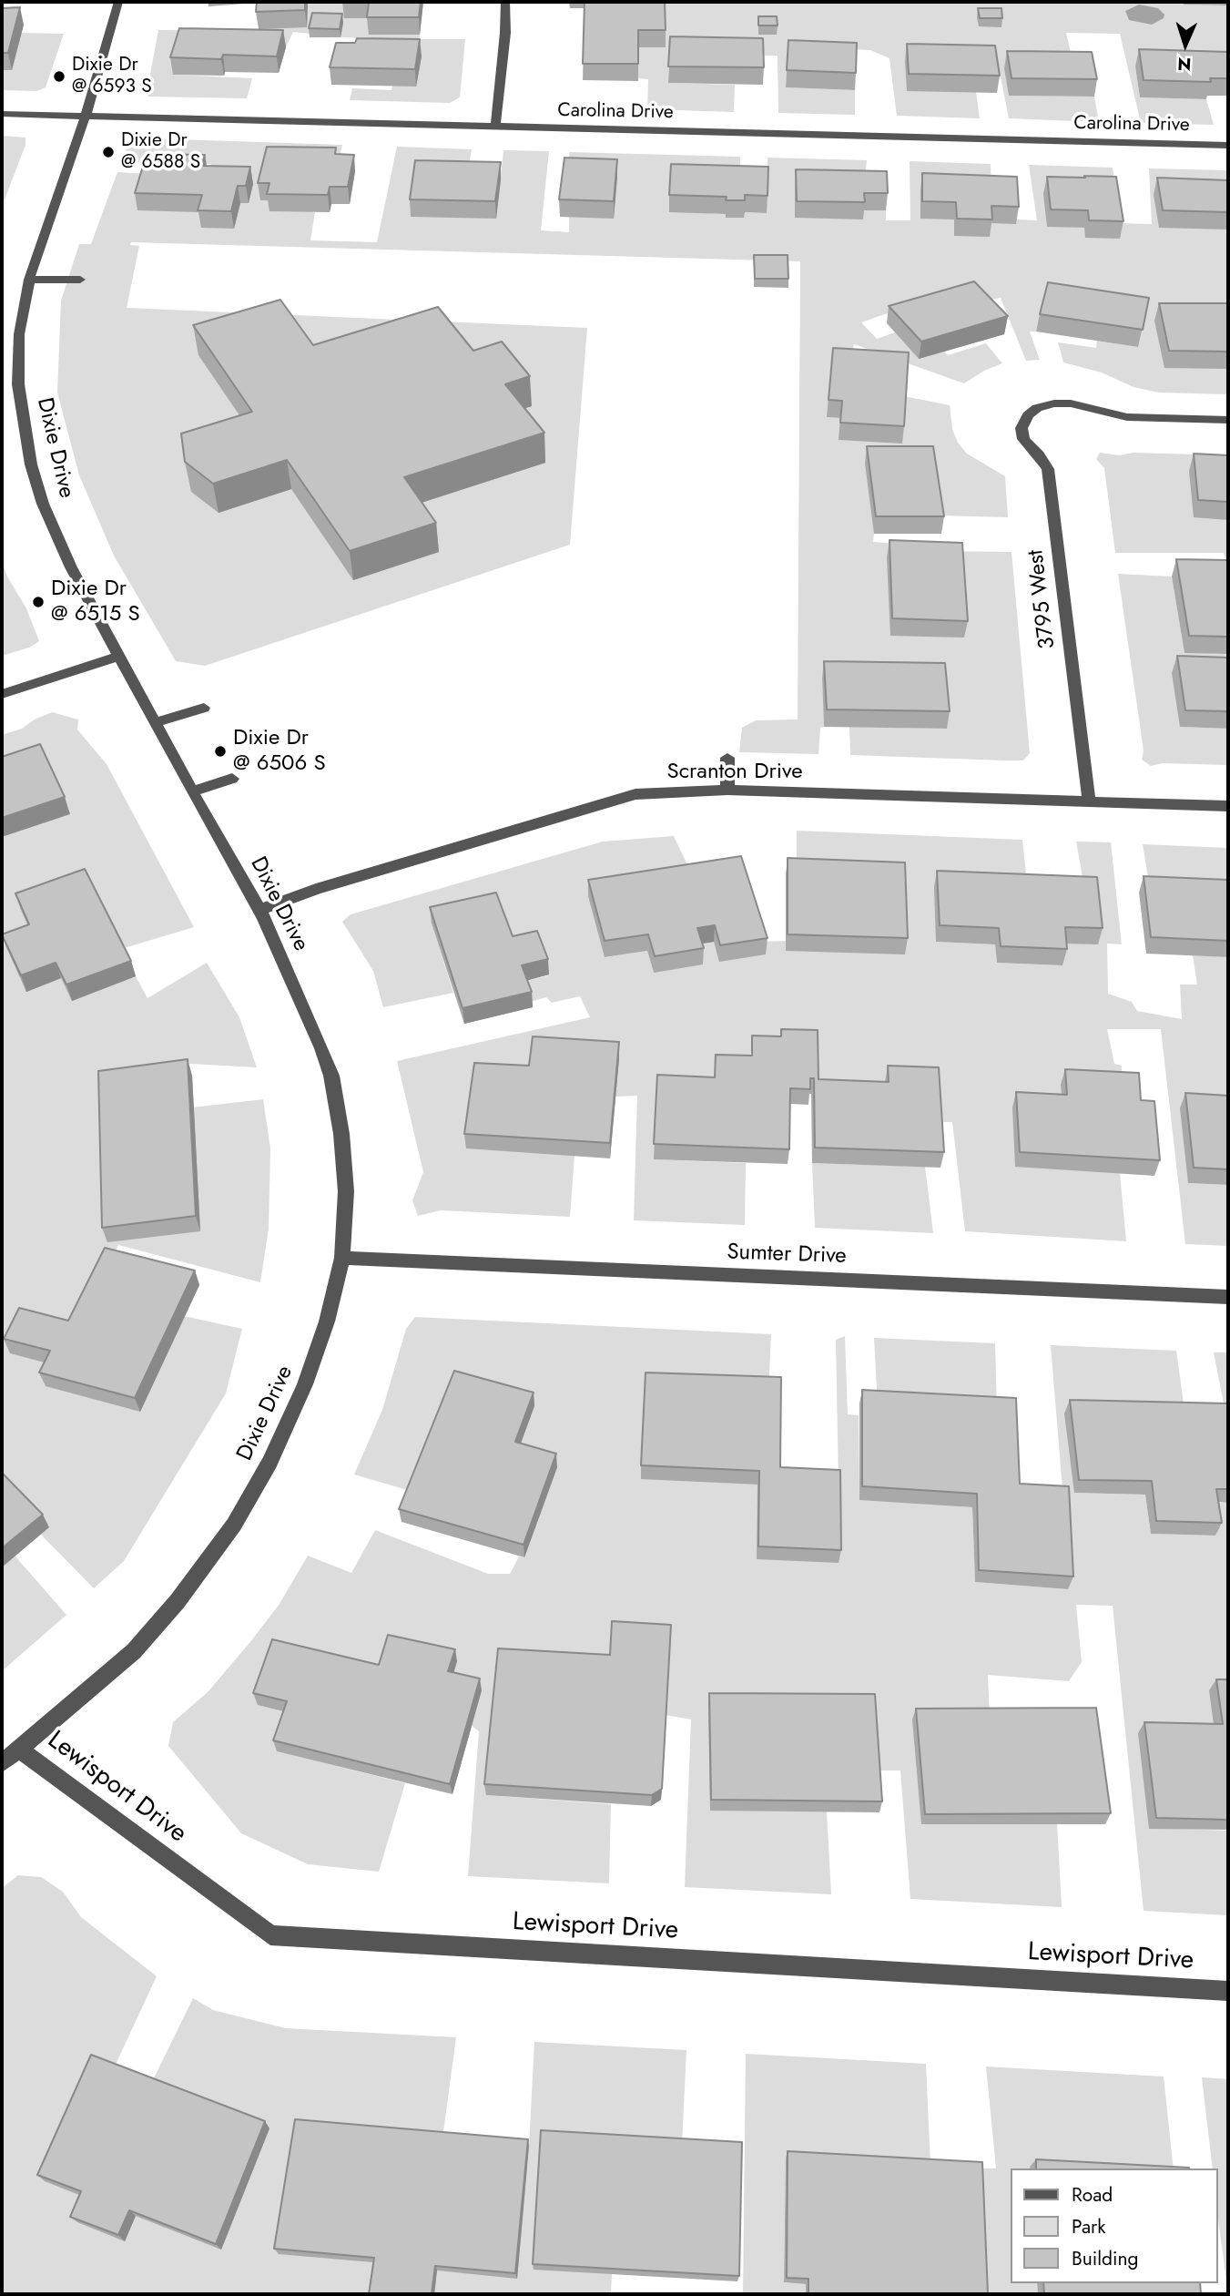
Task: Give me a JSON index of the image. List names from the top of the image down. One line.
{"streets":{"street":["Carolina Drive","Dixie Drive","3795 West","Scranton Drive","Sumter Drive","Lewisport Drive"]},"crossings":[["Carolina Drive","Dixie Drive"],["Dixie Drive","Scranton Drive"],["Dixie Drive","Sumter Drive"],["Dixie Drive","Lewisport Drive"],["3795 West","Scranton Drive"]],"places":["Dixie Dr @ 6593 S","Dixie Dr @ 6588 S","Dixie Dr @ 6515 S","Dixie Dr @ 6506 S"],"legend":["Road","Park","Building"],"north":"bottom"}
